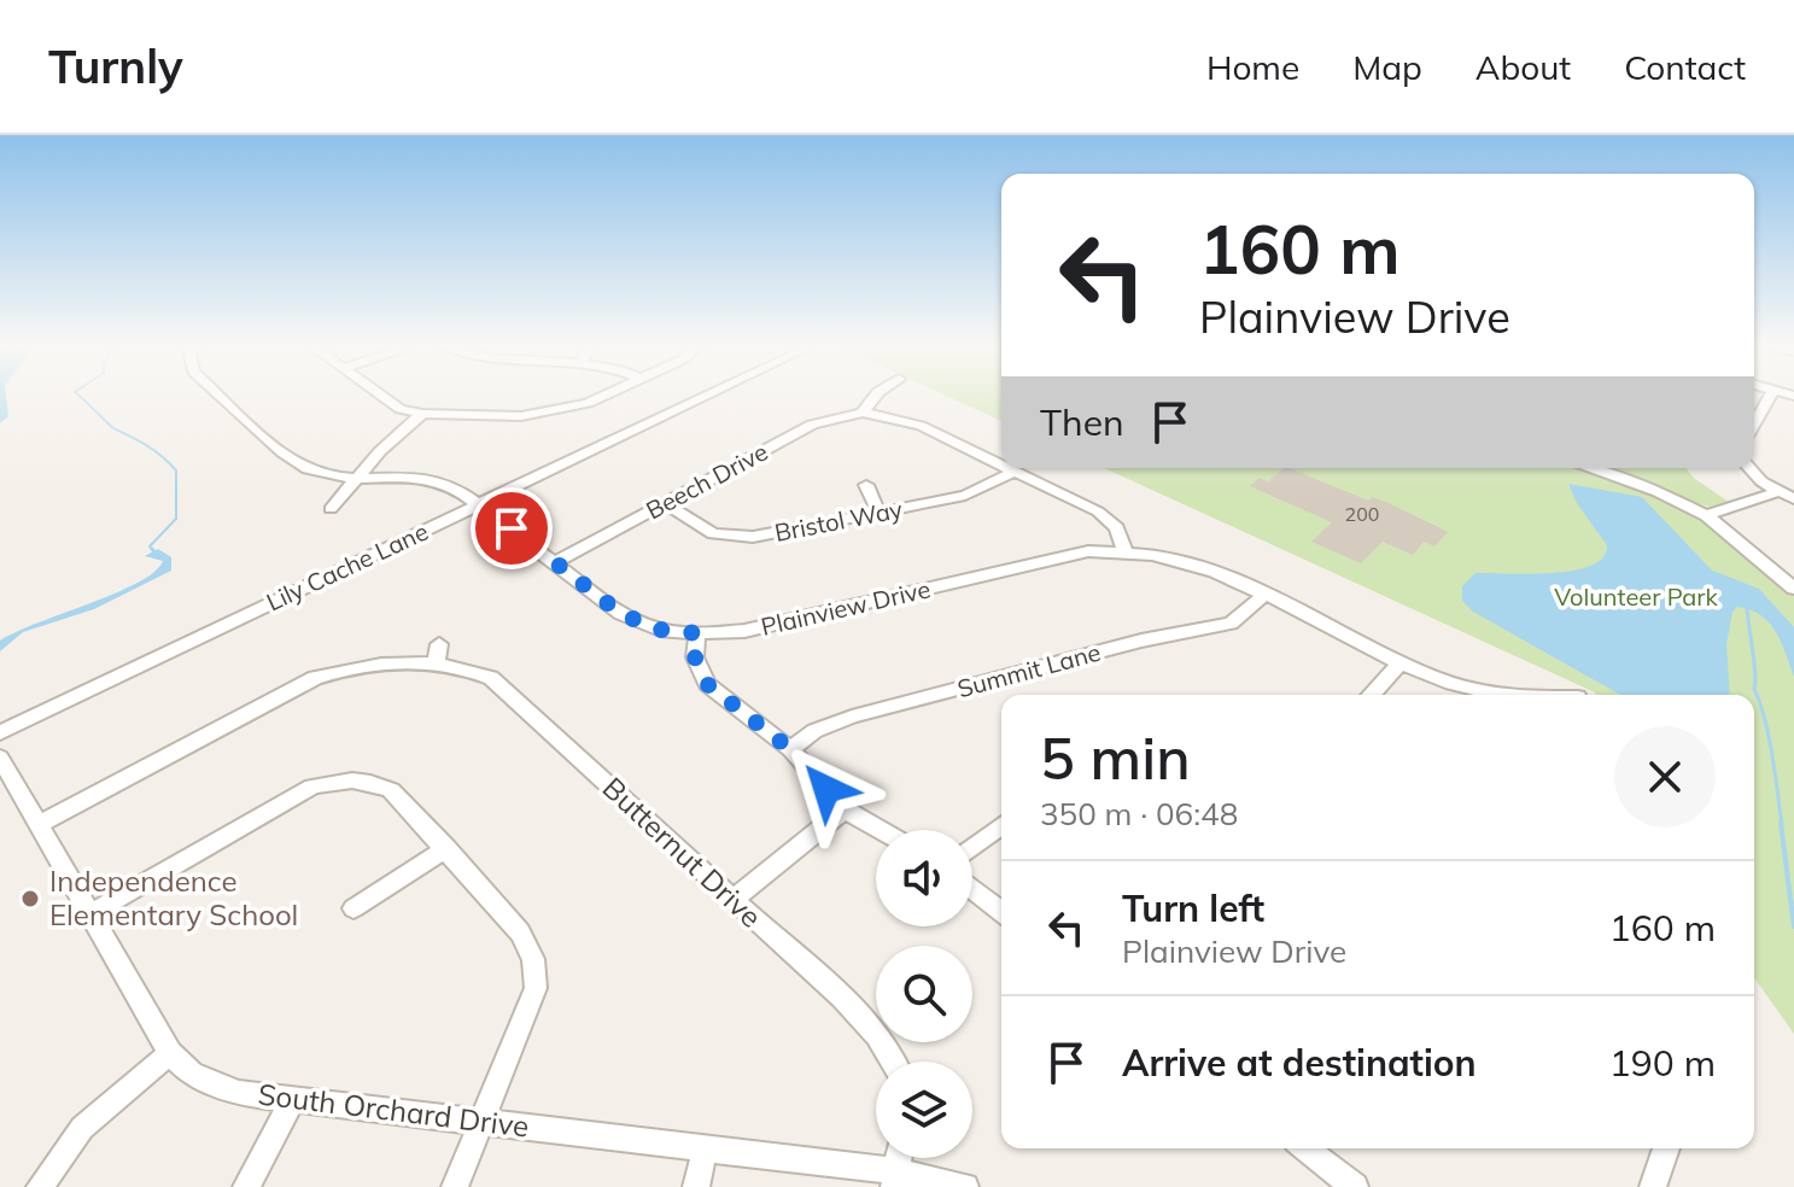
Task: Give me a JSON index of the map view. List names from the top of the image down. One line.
{"streets":{"street":["Beech Drive","Bristol Way","Lily Cache Lane","Plainview Drive","Summit Lane","Butternut Drive","South Orchard Drive"]},"crossings":[["Beech Drive","Bristol Way"],["Beech Drive","Plainview Drive"],["Lily Cache Lane","Plainview Drive"],["Plainview Drive","Summit Lane"],["Butternut Drive","South Orchard Drive"]],"parks":["Volunteer Park"],"places":["Independence Elementary School"],"house_numbers":["200"],"page":{"header":"Turnly","nav":["Home","Map","About","Contact"],"turn":["160 m","Plainview Drive"],"then":"Then","heading":["5 min","350 m · 06:48"],"list":[{"name":"Turn left","note":"Plainview Drive","value":"160 m"},{"name":"Arrive at destination","value":"190 m"}]}}
